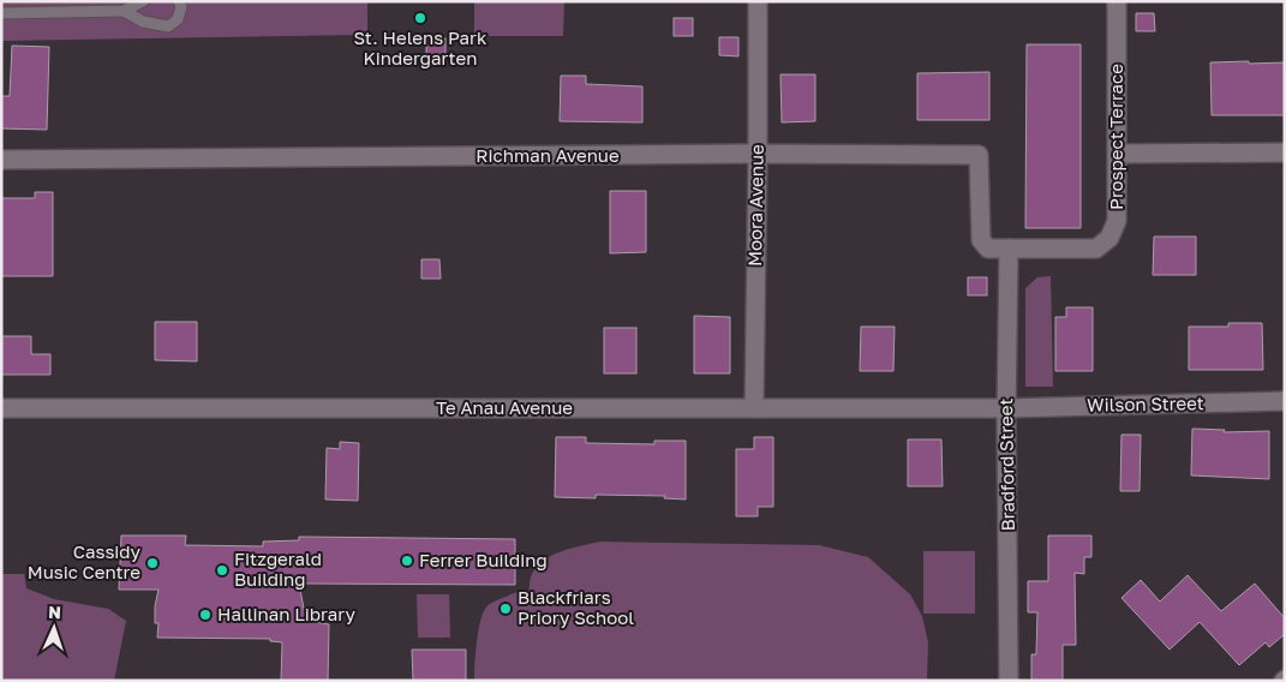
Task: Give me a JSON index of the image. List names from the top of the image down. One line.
{"streets":{"street":["Prospect Terrace","Richman Avenue","Moora Avenue","Wilson Street","Te Anau Avenue","Bradford Street"]},"crossings":[["Prospect Terrace","Richman Avenue"],["Prospect Terrace","Bradford Street"],["Richman Avenue","Moora Avenue"],["Richman Avenue","Bradford Street"],["Moora Avenue","Te Anau Avenue"],["Wilson Street","Te Anau Avenue"],["Wilson Street","Bradford Street"],["Te Anau Avenue","Bradford Street"]],"places":["St. Helens Park Kindergarten","Ferrer Building","Cassidy Music Centre","Fitzgerald Building","Blackfriars Priory School","Hallinan Library"],"north":"top"}
